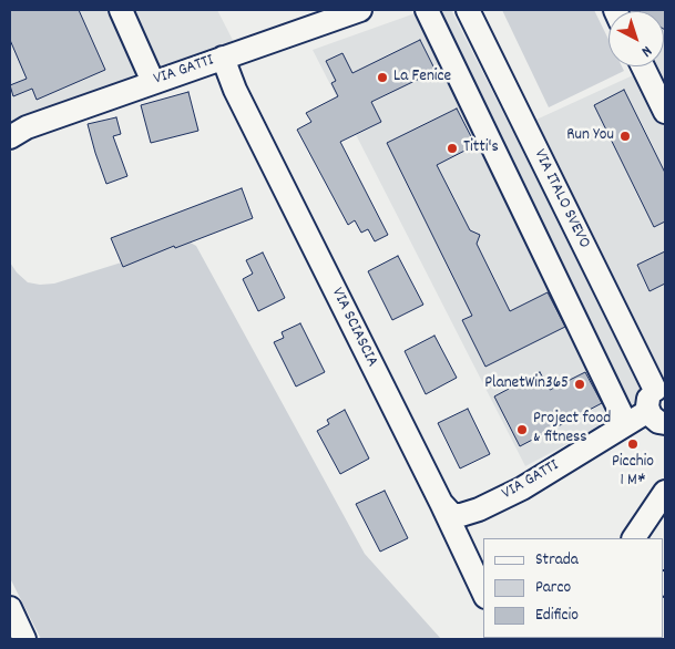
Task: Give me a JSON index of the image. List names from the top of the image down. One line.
{"streets":{"street":["VIA GATTI","VIA ITALO SVEVO","VIA SCIASCIA"]},"crossings":[["VIA GATTI","VIA SCIASCIA"]],"places":["La Fenice","Run You","Titti's","PlanetWin365","Project food & fitness","Picchio 1 M*"],"legend":["Strada","Parco","Edificio"],"north":"bottom right"}
